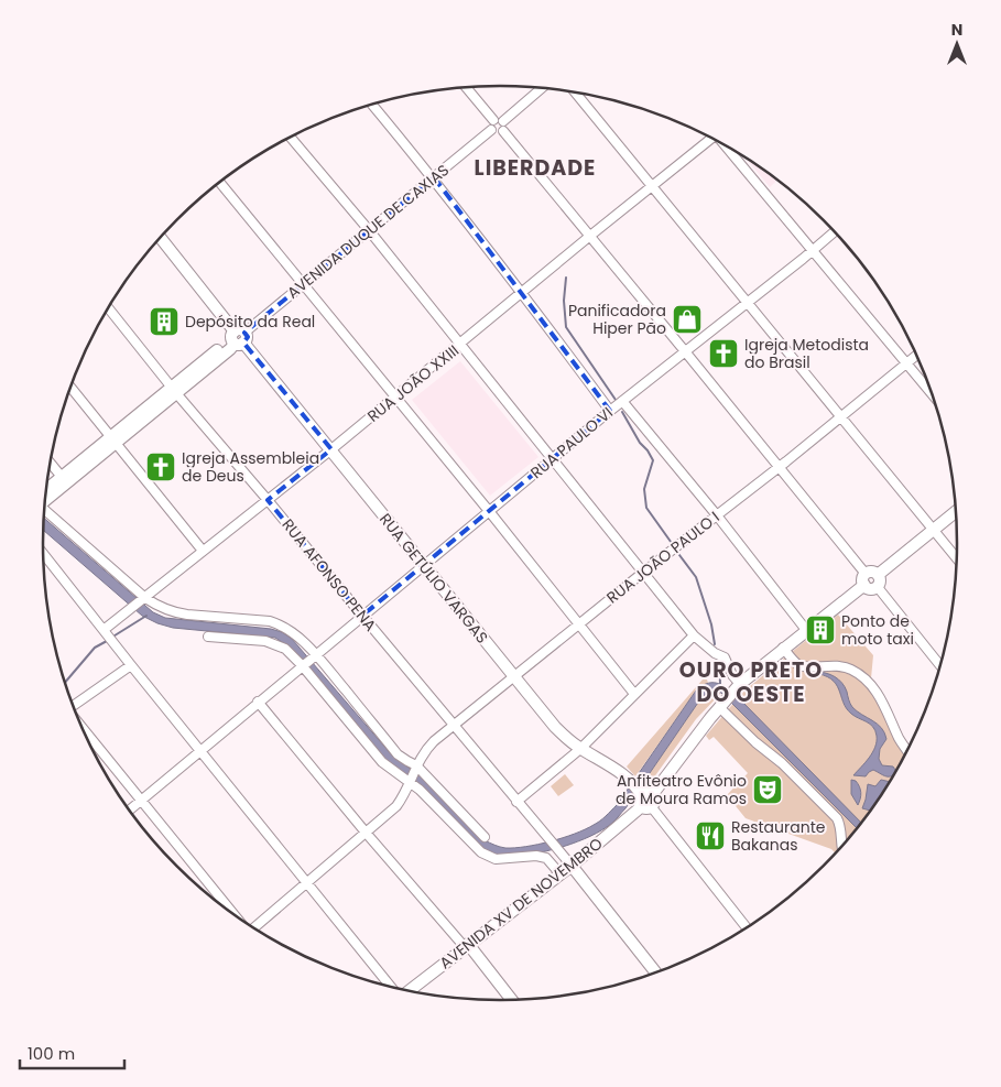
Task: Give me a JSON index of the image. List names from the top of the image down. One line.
{"streets":{"street":["AVENIDA DUQUE DE CAXIAS","RUA JOÃO XXIII","RUA PAULO VI","RUA JOÃO PAULO I","RUA AFONSO PENA","RUA GETÚLIO VARGAS","AVENIDA XV DE NOVEMBRO"]},"crossings":[["AVENIDA DUQUE DE CAXIAS","RUA AFONSO PENA"],["AVENIDA DUQUE DE CAXIAS","RUA GETÚLIO VARGAS"],["RUA JOÃO XXIII","RUA AFONSO PENA"],["RUA JOÃO XXIII","RUA GETÚLIO VARGAS"],["RUA PAULO VI","RUA AFONSO PENA"],["RUA PAULO VI","RUA GETÚLIO VARGAS"],["RUA JOÃO PAULO I","RUA AFONSO PENA"],["RUA JOÃO PAULO I","RUA GETÚLIO VARGAS"],["RUA AFONSO PENA","AVENIDA XV DE NOVEMBRO"],["RUA GETÚLIO VARGAS","AVENIDA XV DE NOVEMBRO"]],"districts":["LIBERDADE","OURO PRETO DO OESTE"],"places":{"shop":["Panificadora Hiper Pão"],"building":["Depósito da Real","Ponto de moto taxi"],"church":["Igreja Metodista do Brasil","Igreja Assembleia de Deus"],"theatre":["Anfiteatro Evônio de Moura Ramos"],"restaurant":["Restaurante Bakanas"]},"scale_bar":"100 m","north":"top"}
